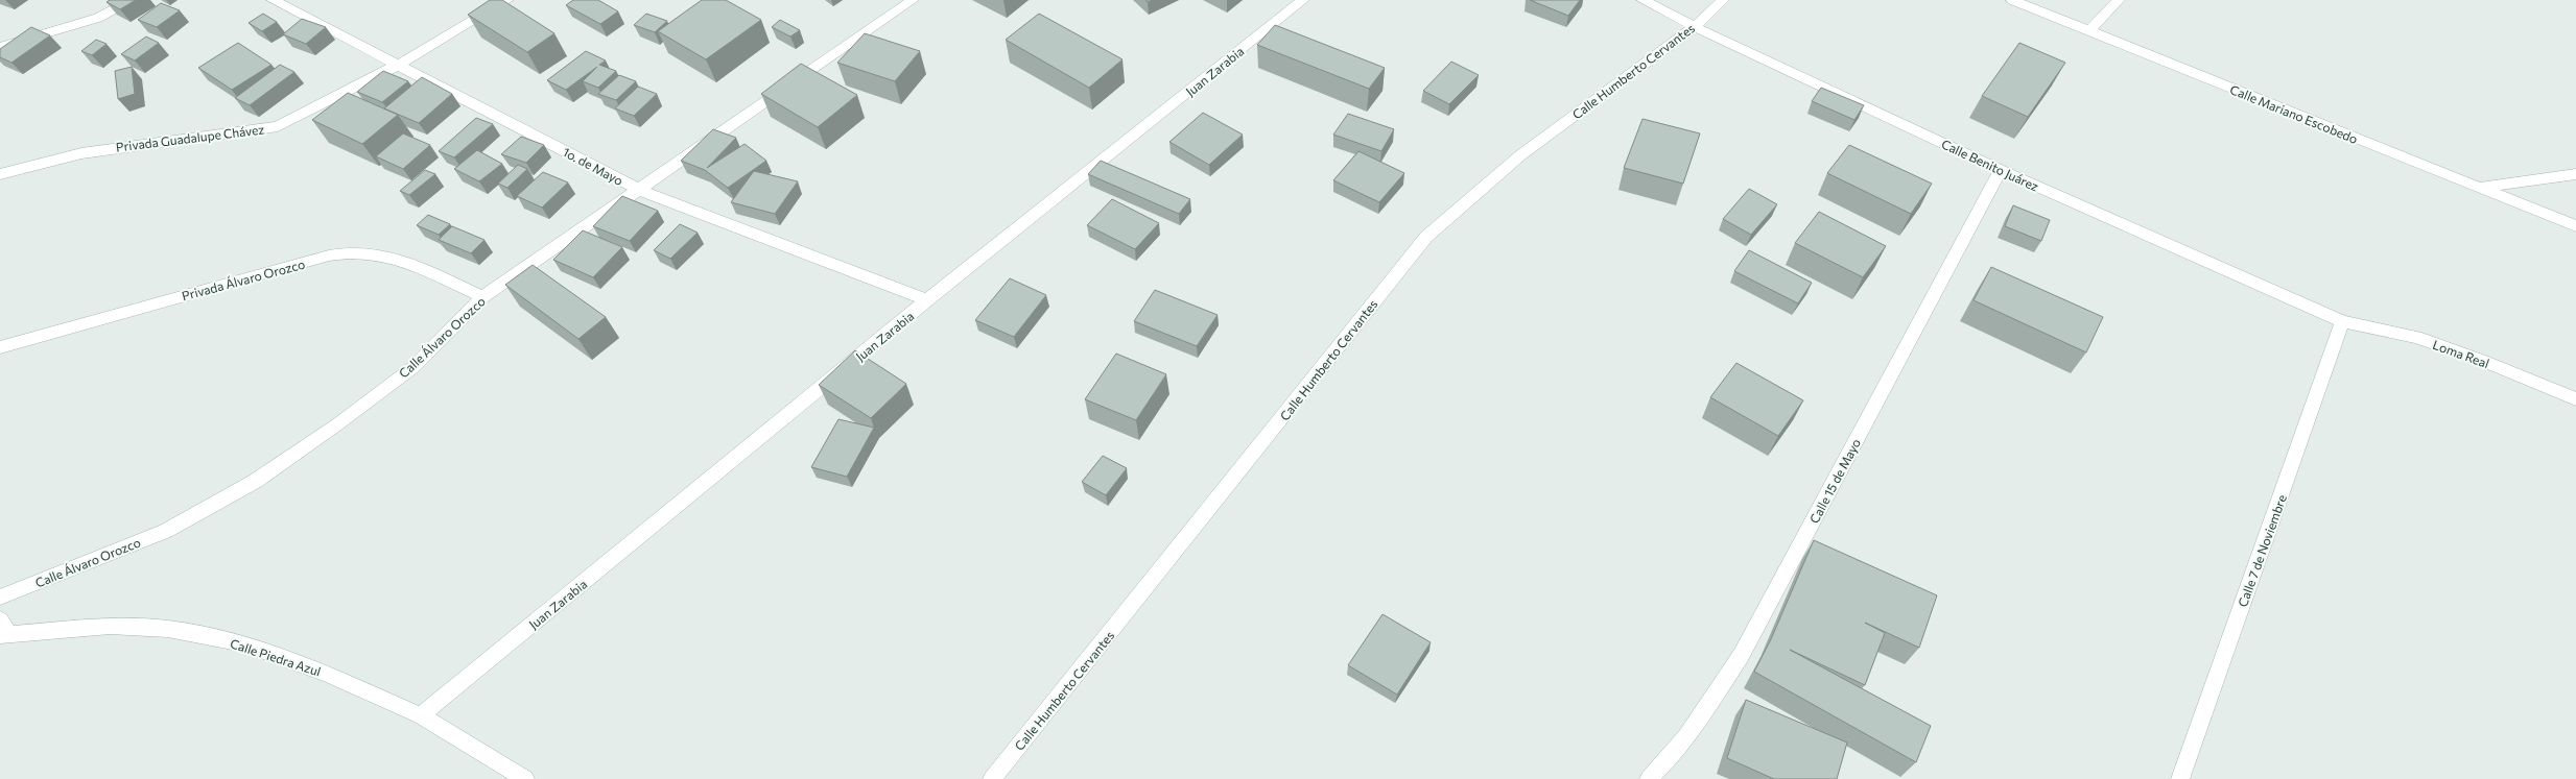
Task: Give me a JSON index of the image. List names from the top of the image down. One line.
{"streets":{"street":["Juan Zarabia","Calle Humberto Cervantes","Calle Mariano Escobedo","Privada Guadalupe Chávez","Calle Benito Juárez","1o. de Mayo","Privada Álvaro Orozco","Calle Álvaro Orozco","Loma Real","Calle 15 de Mayo","Calle 7 de Noviembre","Calle Piedra Azul"]},"crossings":[["Juan Zarabia","1o. de Mayo"],["Juan Zarabia","Calle Piedra Azul"],["Calle Humberto Cervantes","Calle Benito Juárez"],["Privada Guadalupe Chávez","1o. de Mayo"],["Calle Benito Juárez","Loma Real"],["Calle Benito Juárez","Calle 15 de Mayo"],["Calle Benito Juárez","Calle 7 de Noviembre"],["1o. de Mayo","Calle Álvaro Orozco"],["Privada Álvaro Orozco","Calle Álvaro Orozco"],["Loma Real","Calle 7 de Noviembre"]]}
